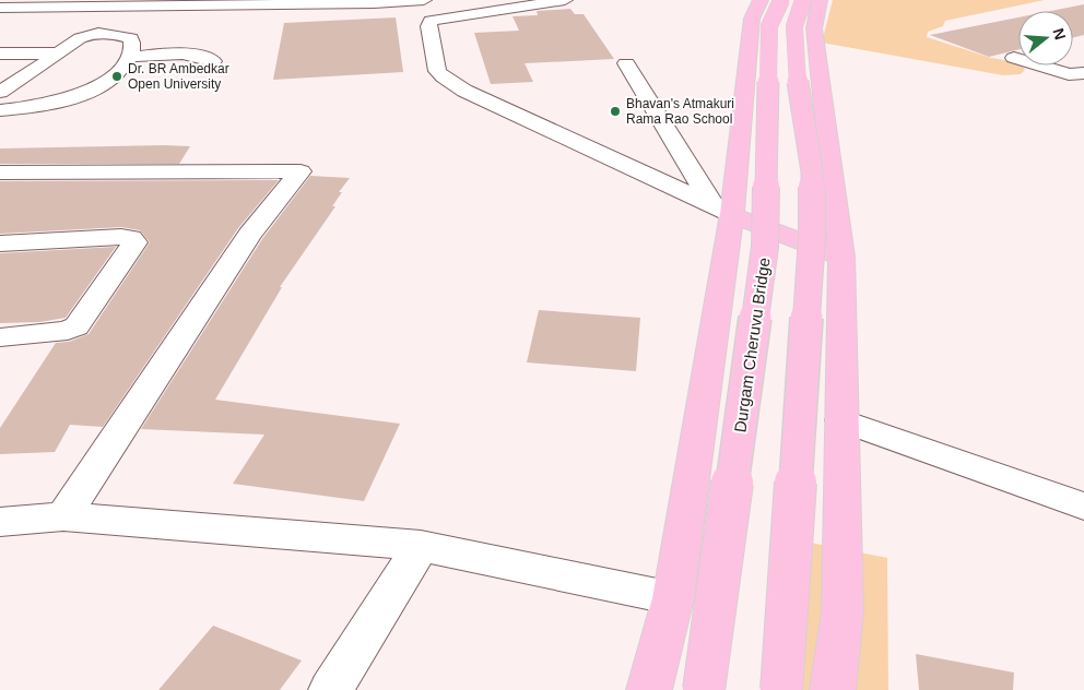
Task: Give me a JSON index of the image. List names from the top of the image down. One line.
{"streets":{"main road":["Durgam Cheruvu Bridge"]},"places":["Dr. BR Ambedkar Open University","Bhavan's Atmakuri Rama Rao School"],"north":"right"}
